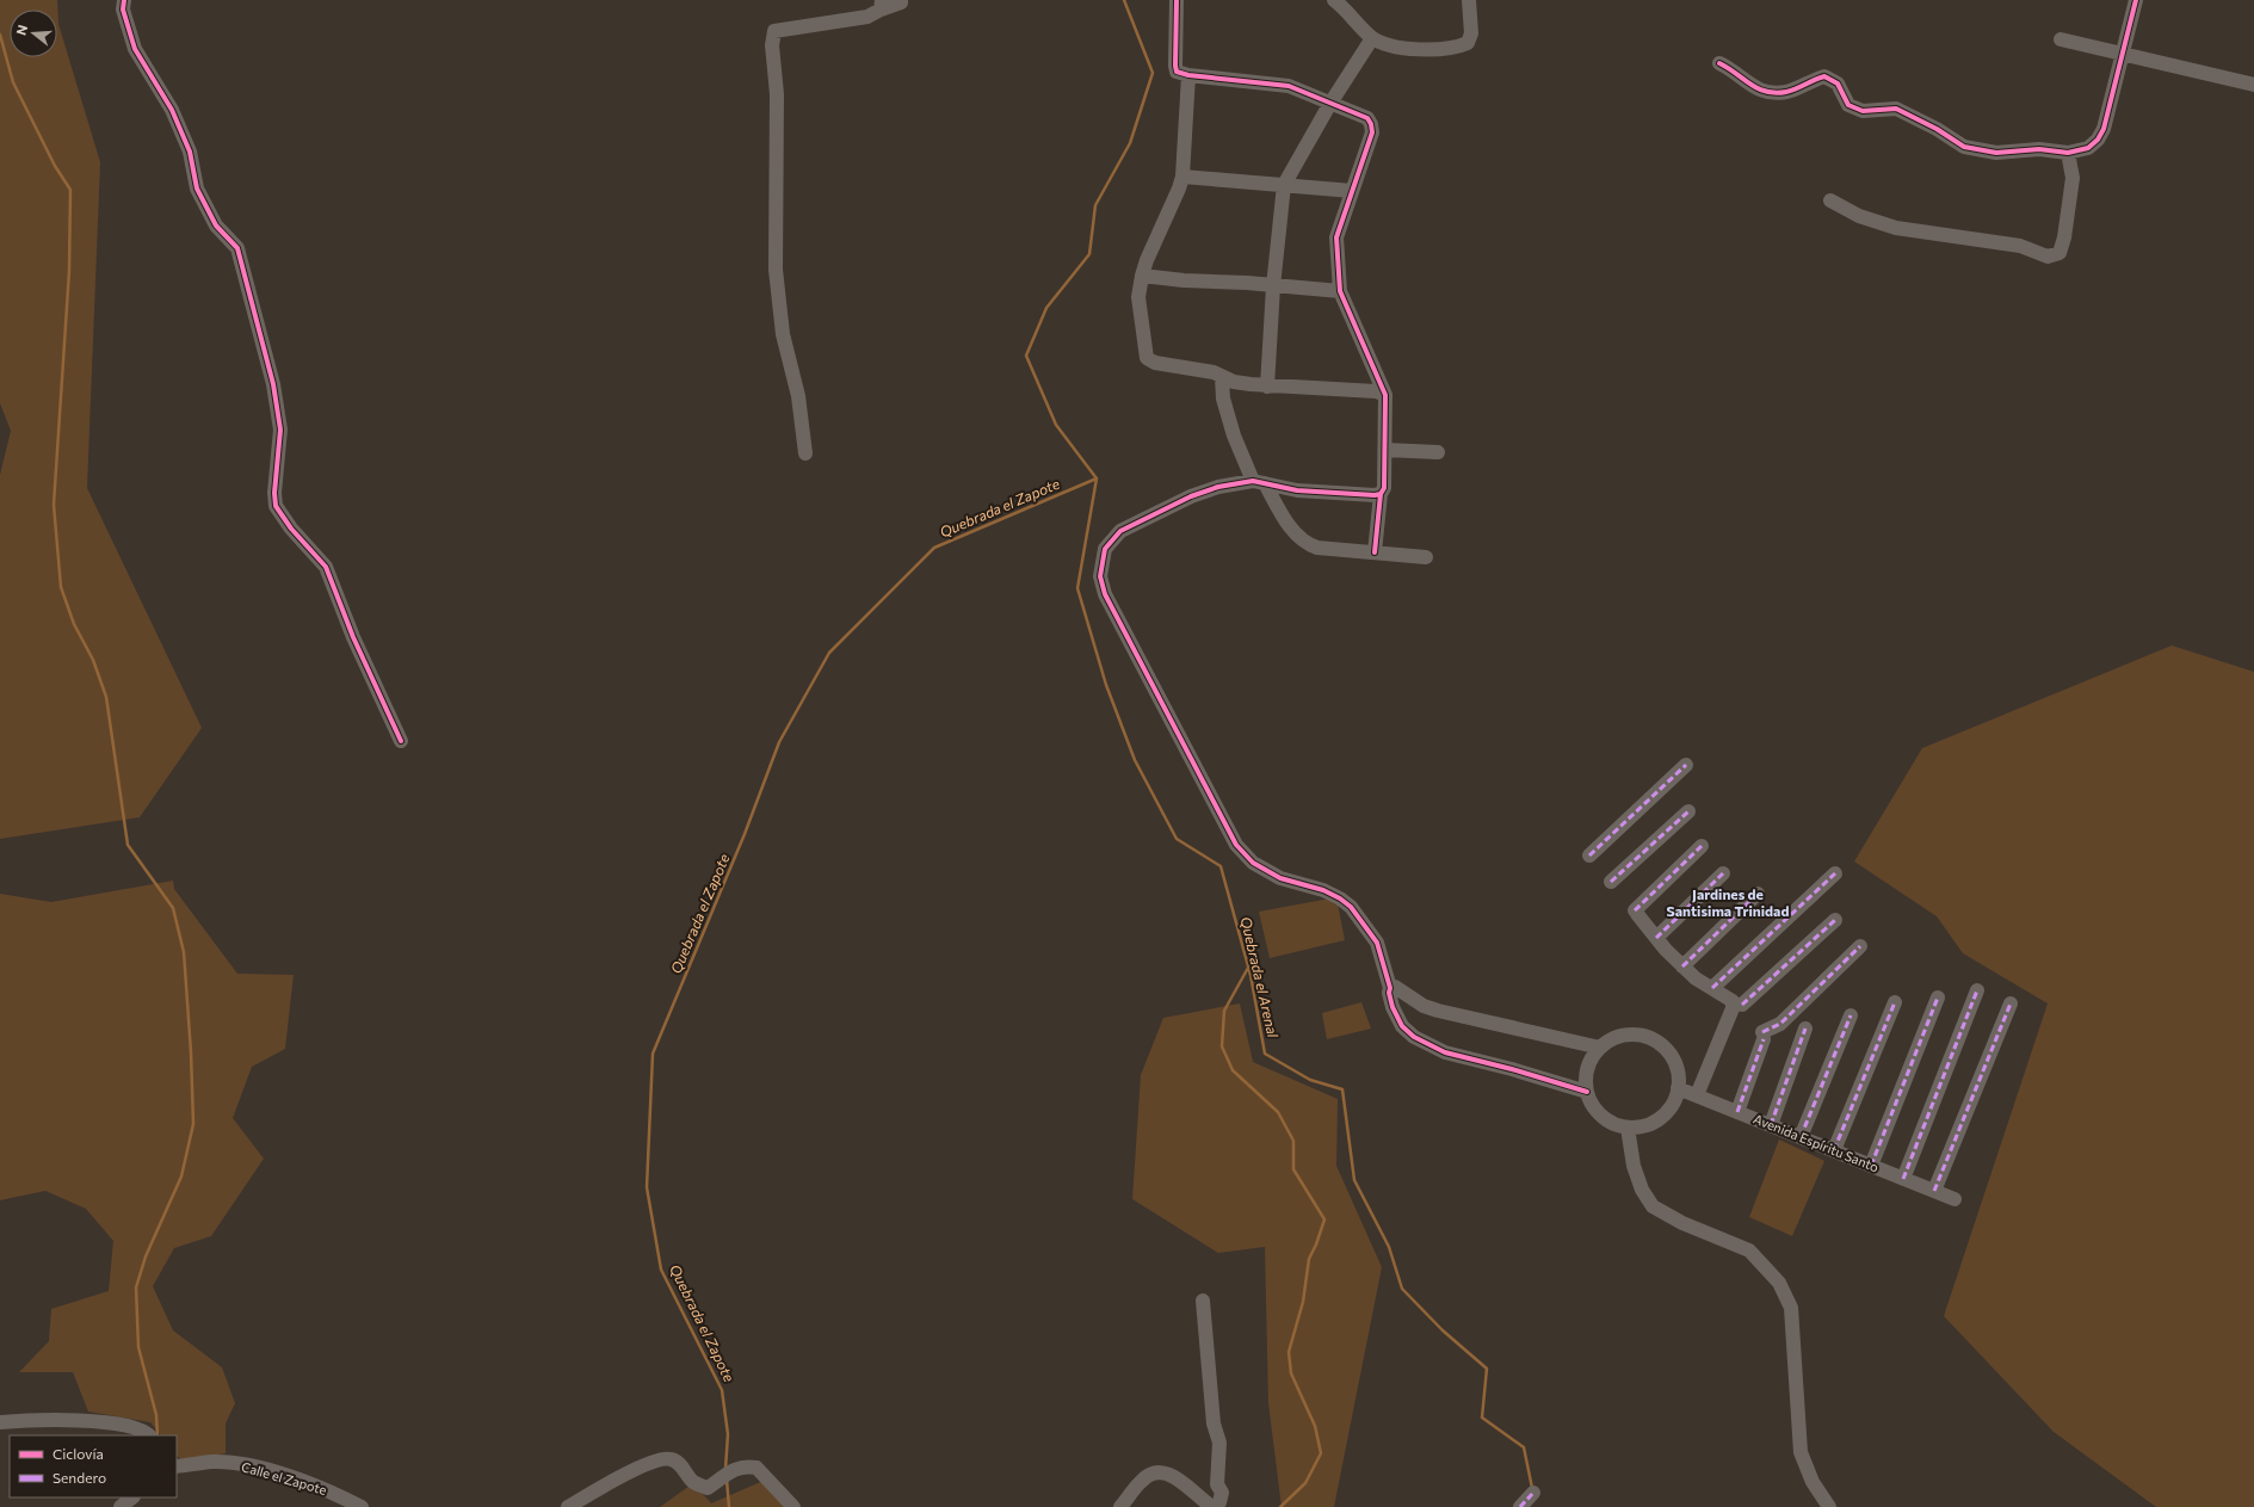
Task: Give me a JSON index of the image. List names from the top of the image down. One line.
{"streets":{"street":["Avenida Espíritu Santo","Calle el Zapote"]},"districts":["Jardines de Santisima Trinidad"],"water":["Quebrada el Zapote","Quebrada el Arenal"],"legend":["Ciclovía","Sendero"],"north":"left"}
